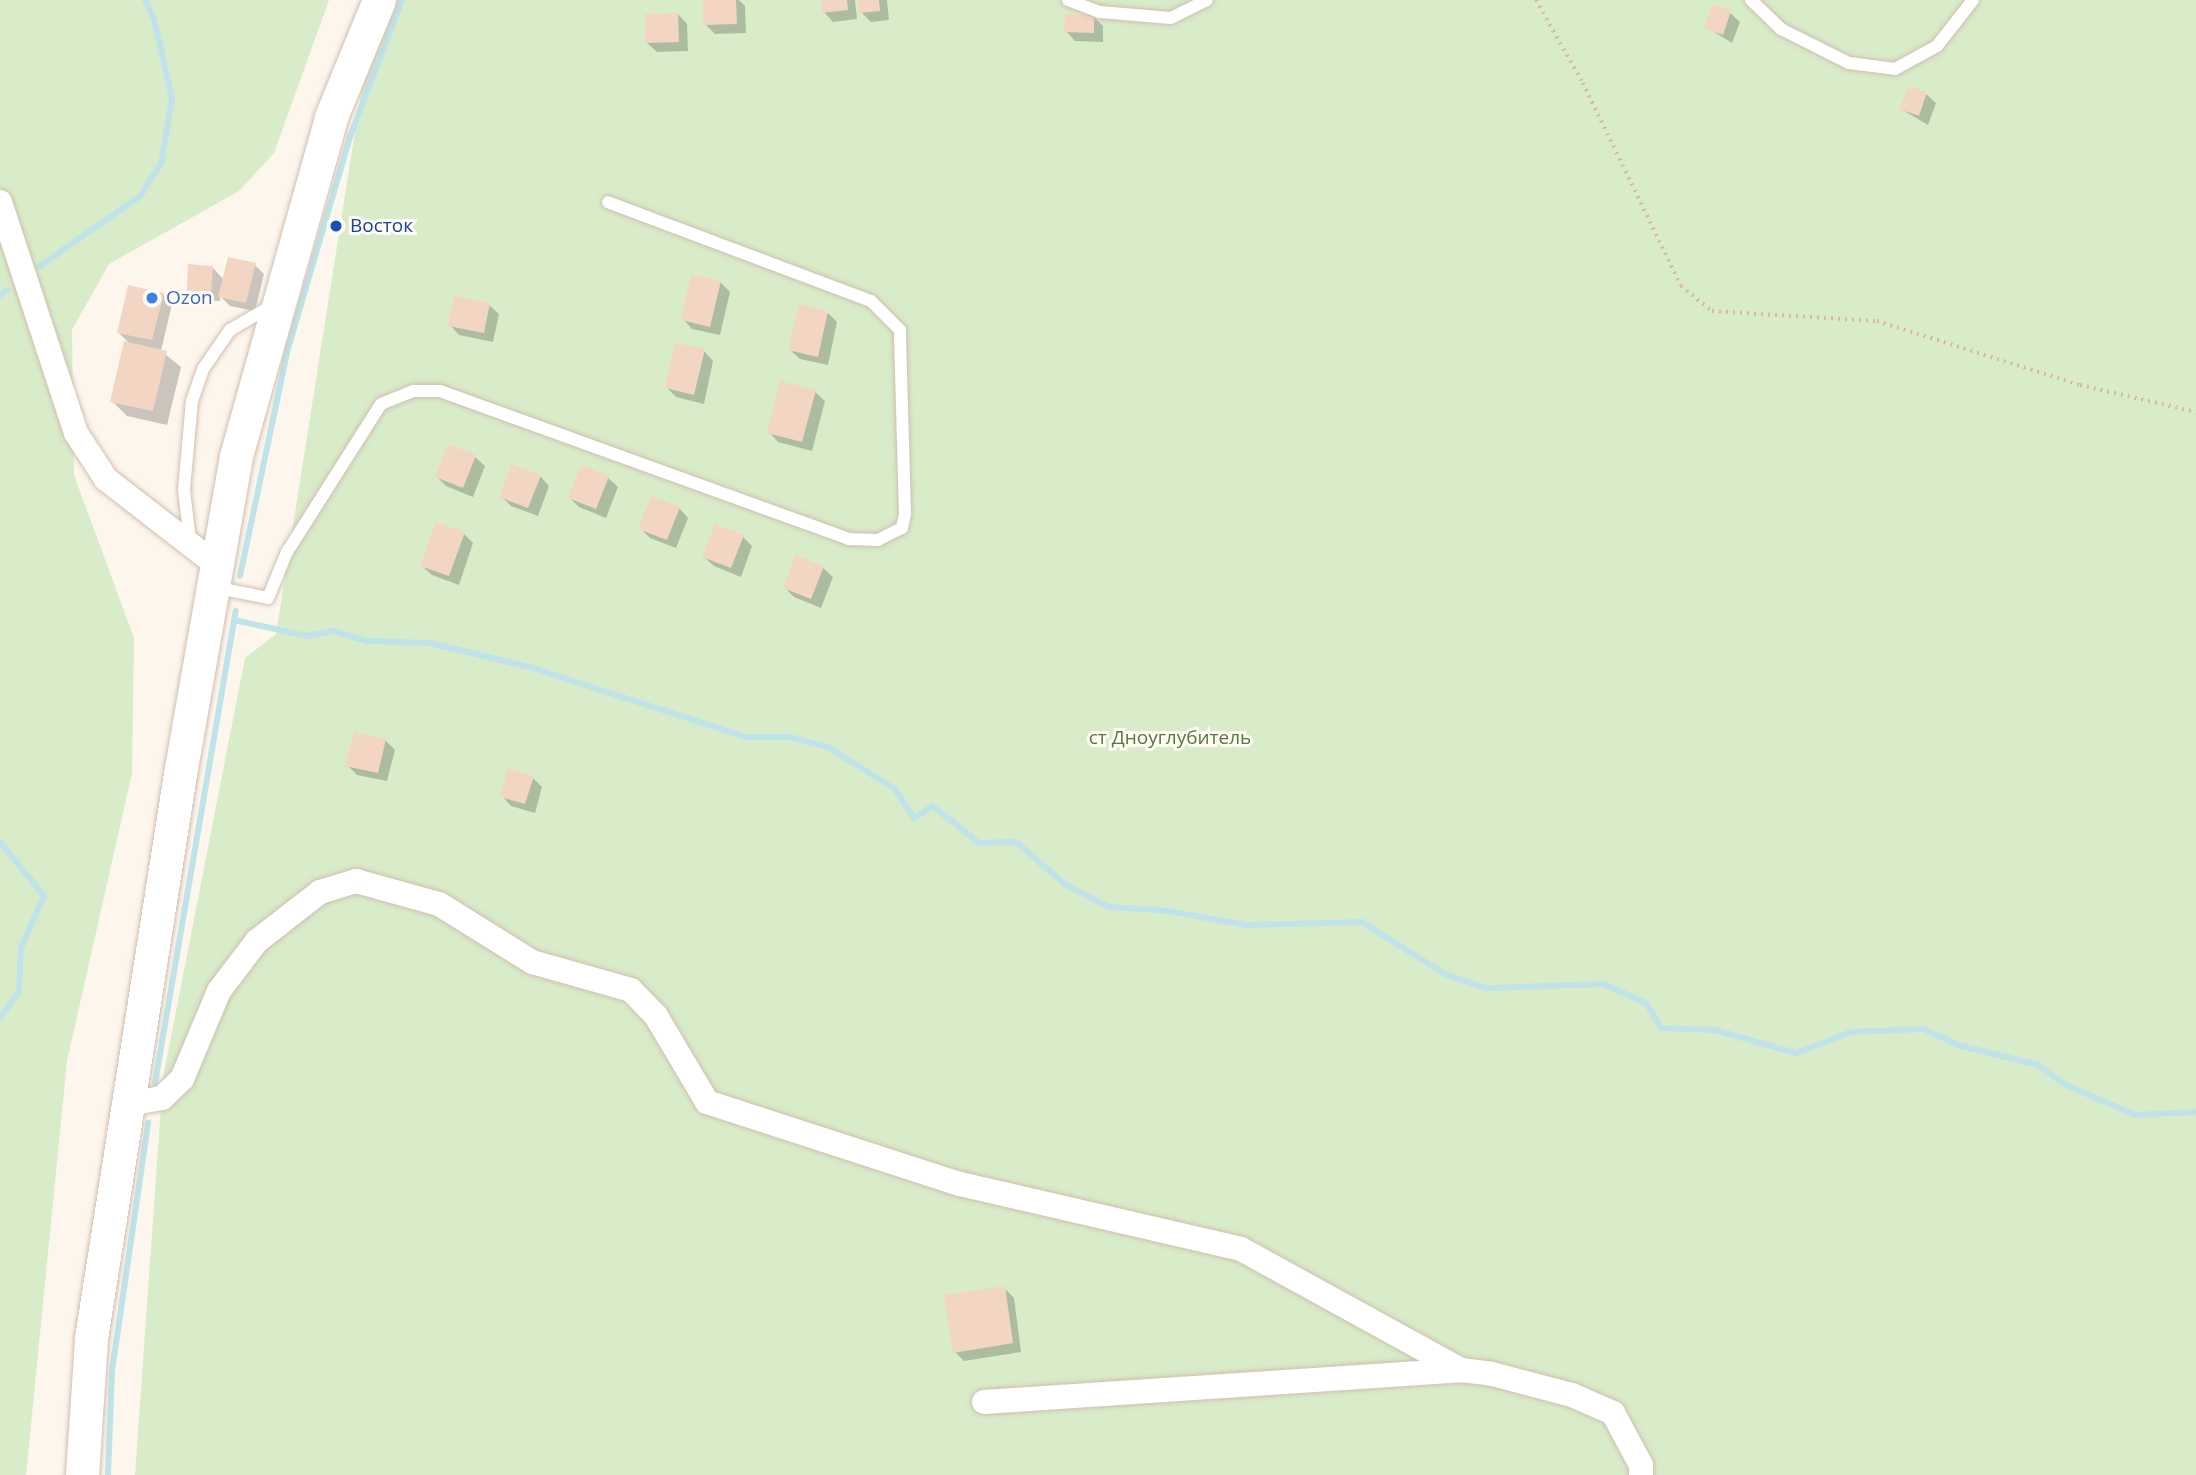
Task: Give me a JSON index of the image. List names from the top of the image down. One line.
{"parks":["ст Дноуглубитель"],"places":["Восток","Ozon"]}
